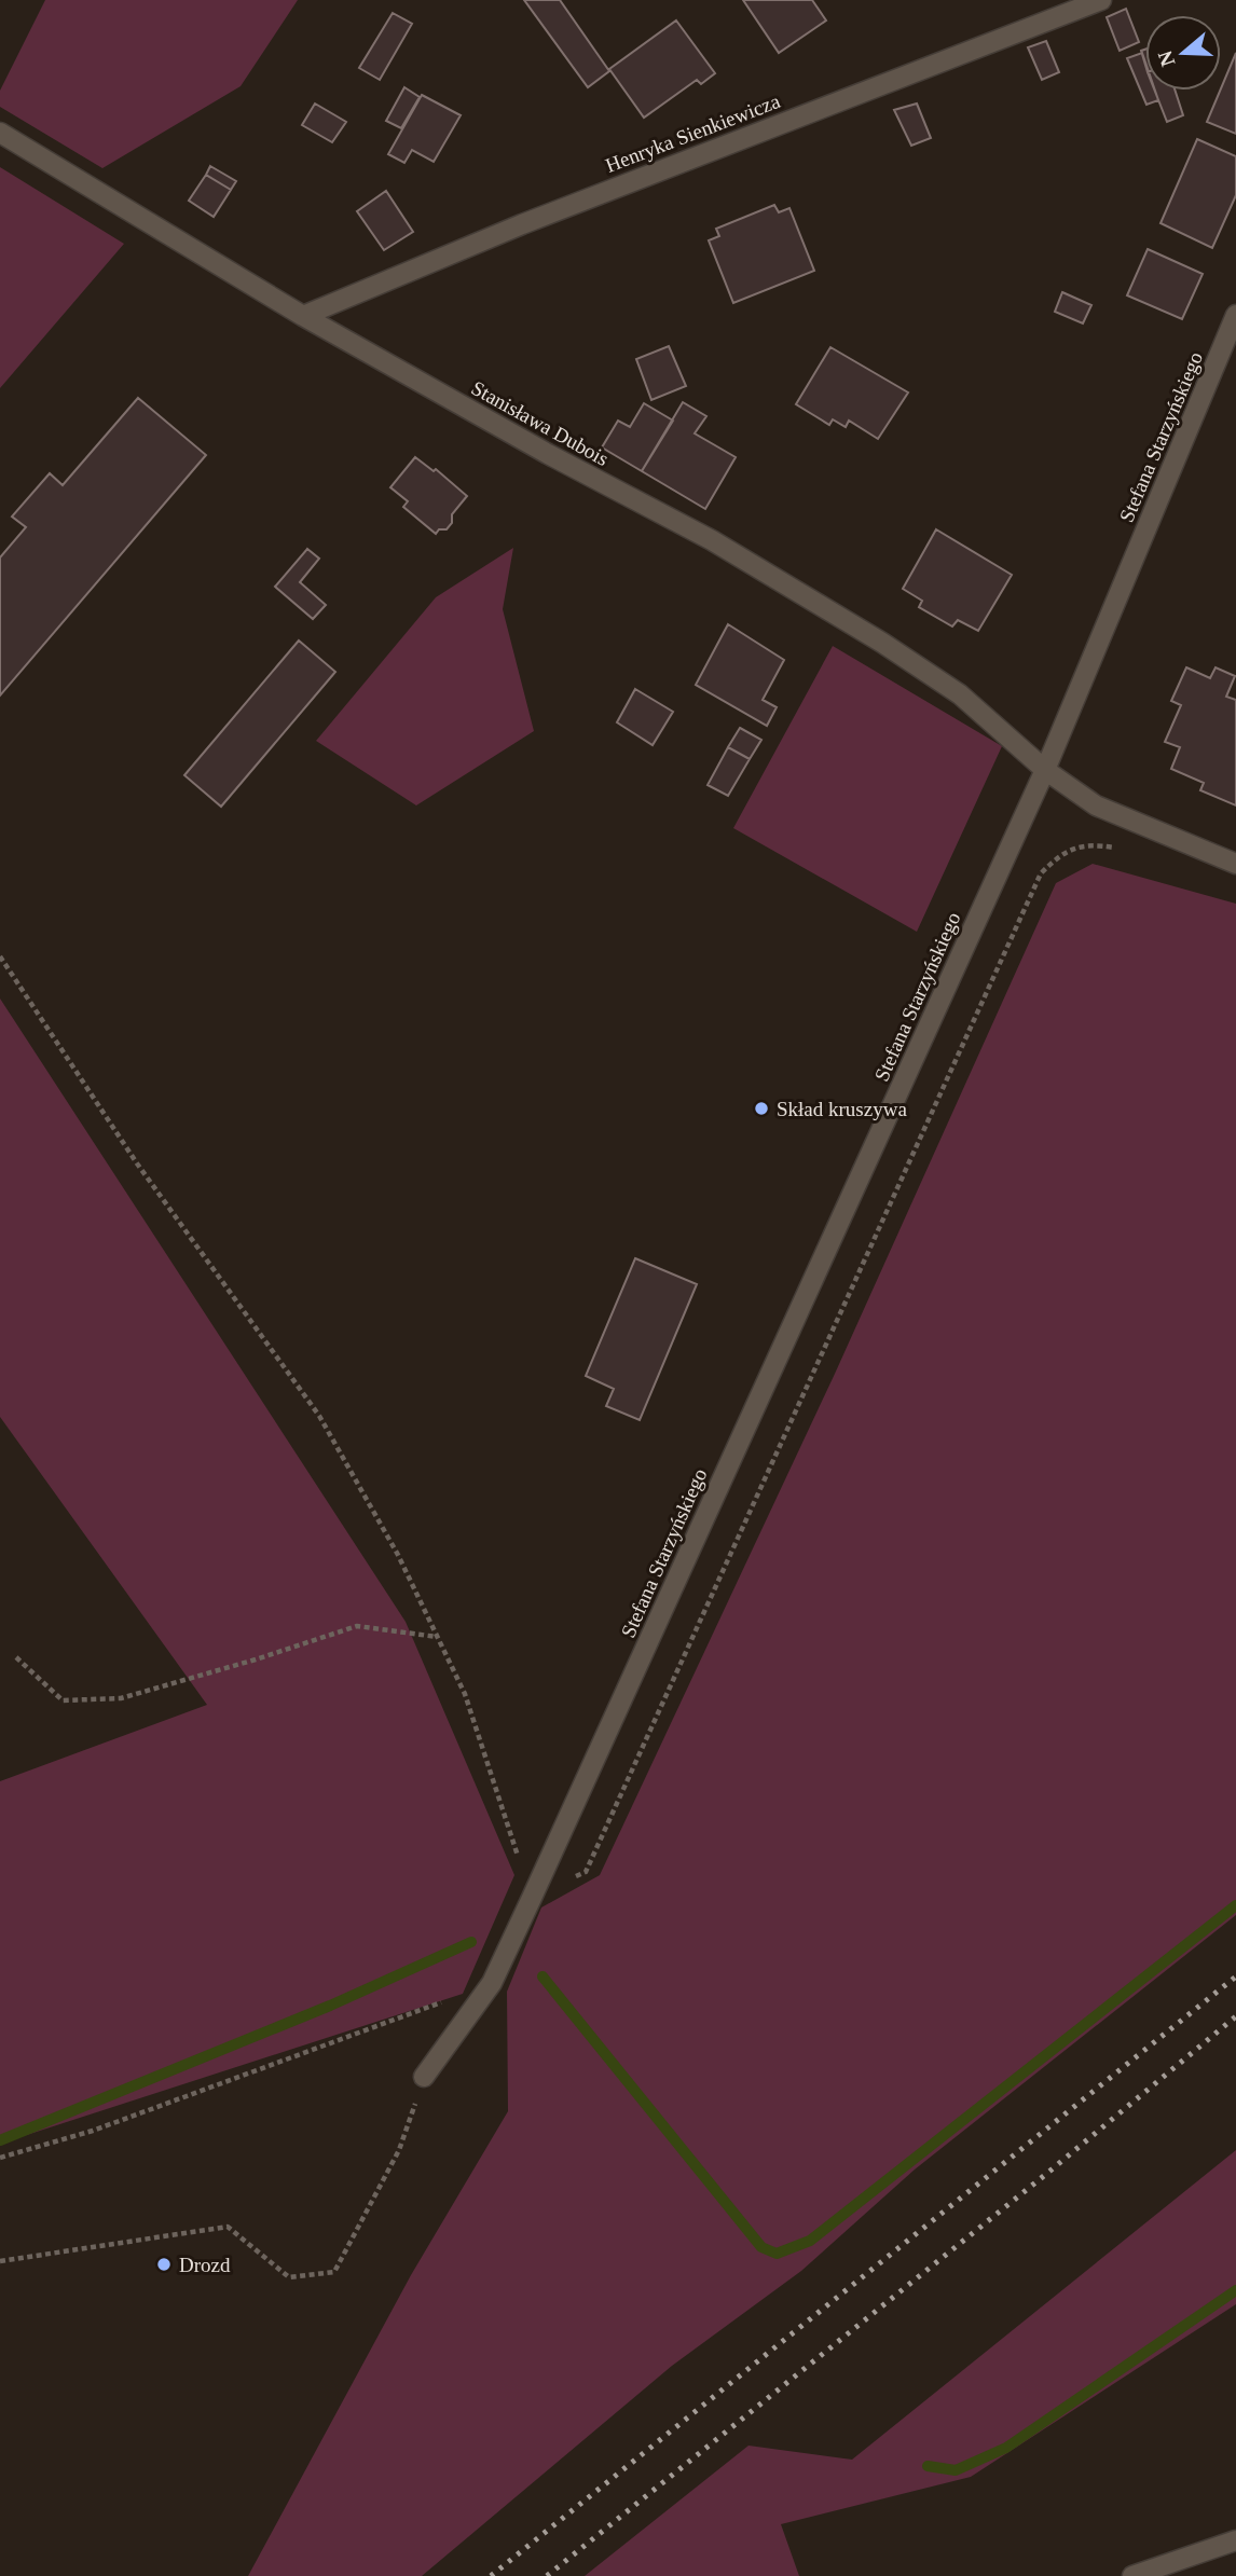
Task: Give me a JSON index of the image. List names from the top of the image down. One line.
{"streets":{"street":["Henryka Sienkiewicza","Stanisława Dubois","Stefana Starzyńskiego"]},"crossings":[["Henryka Sienkiewicza","Stanisława Dubois"],["Stanisława Dubois","Stefana Starzyńskiego"]],"places":["Skład kruszywa","Drozd"],"north":"left"}
